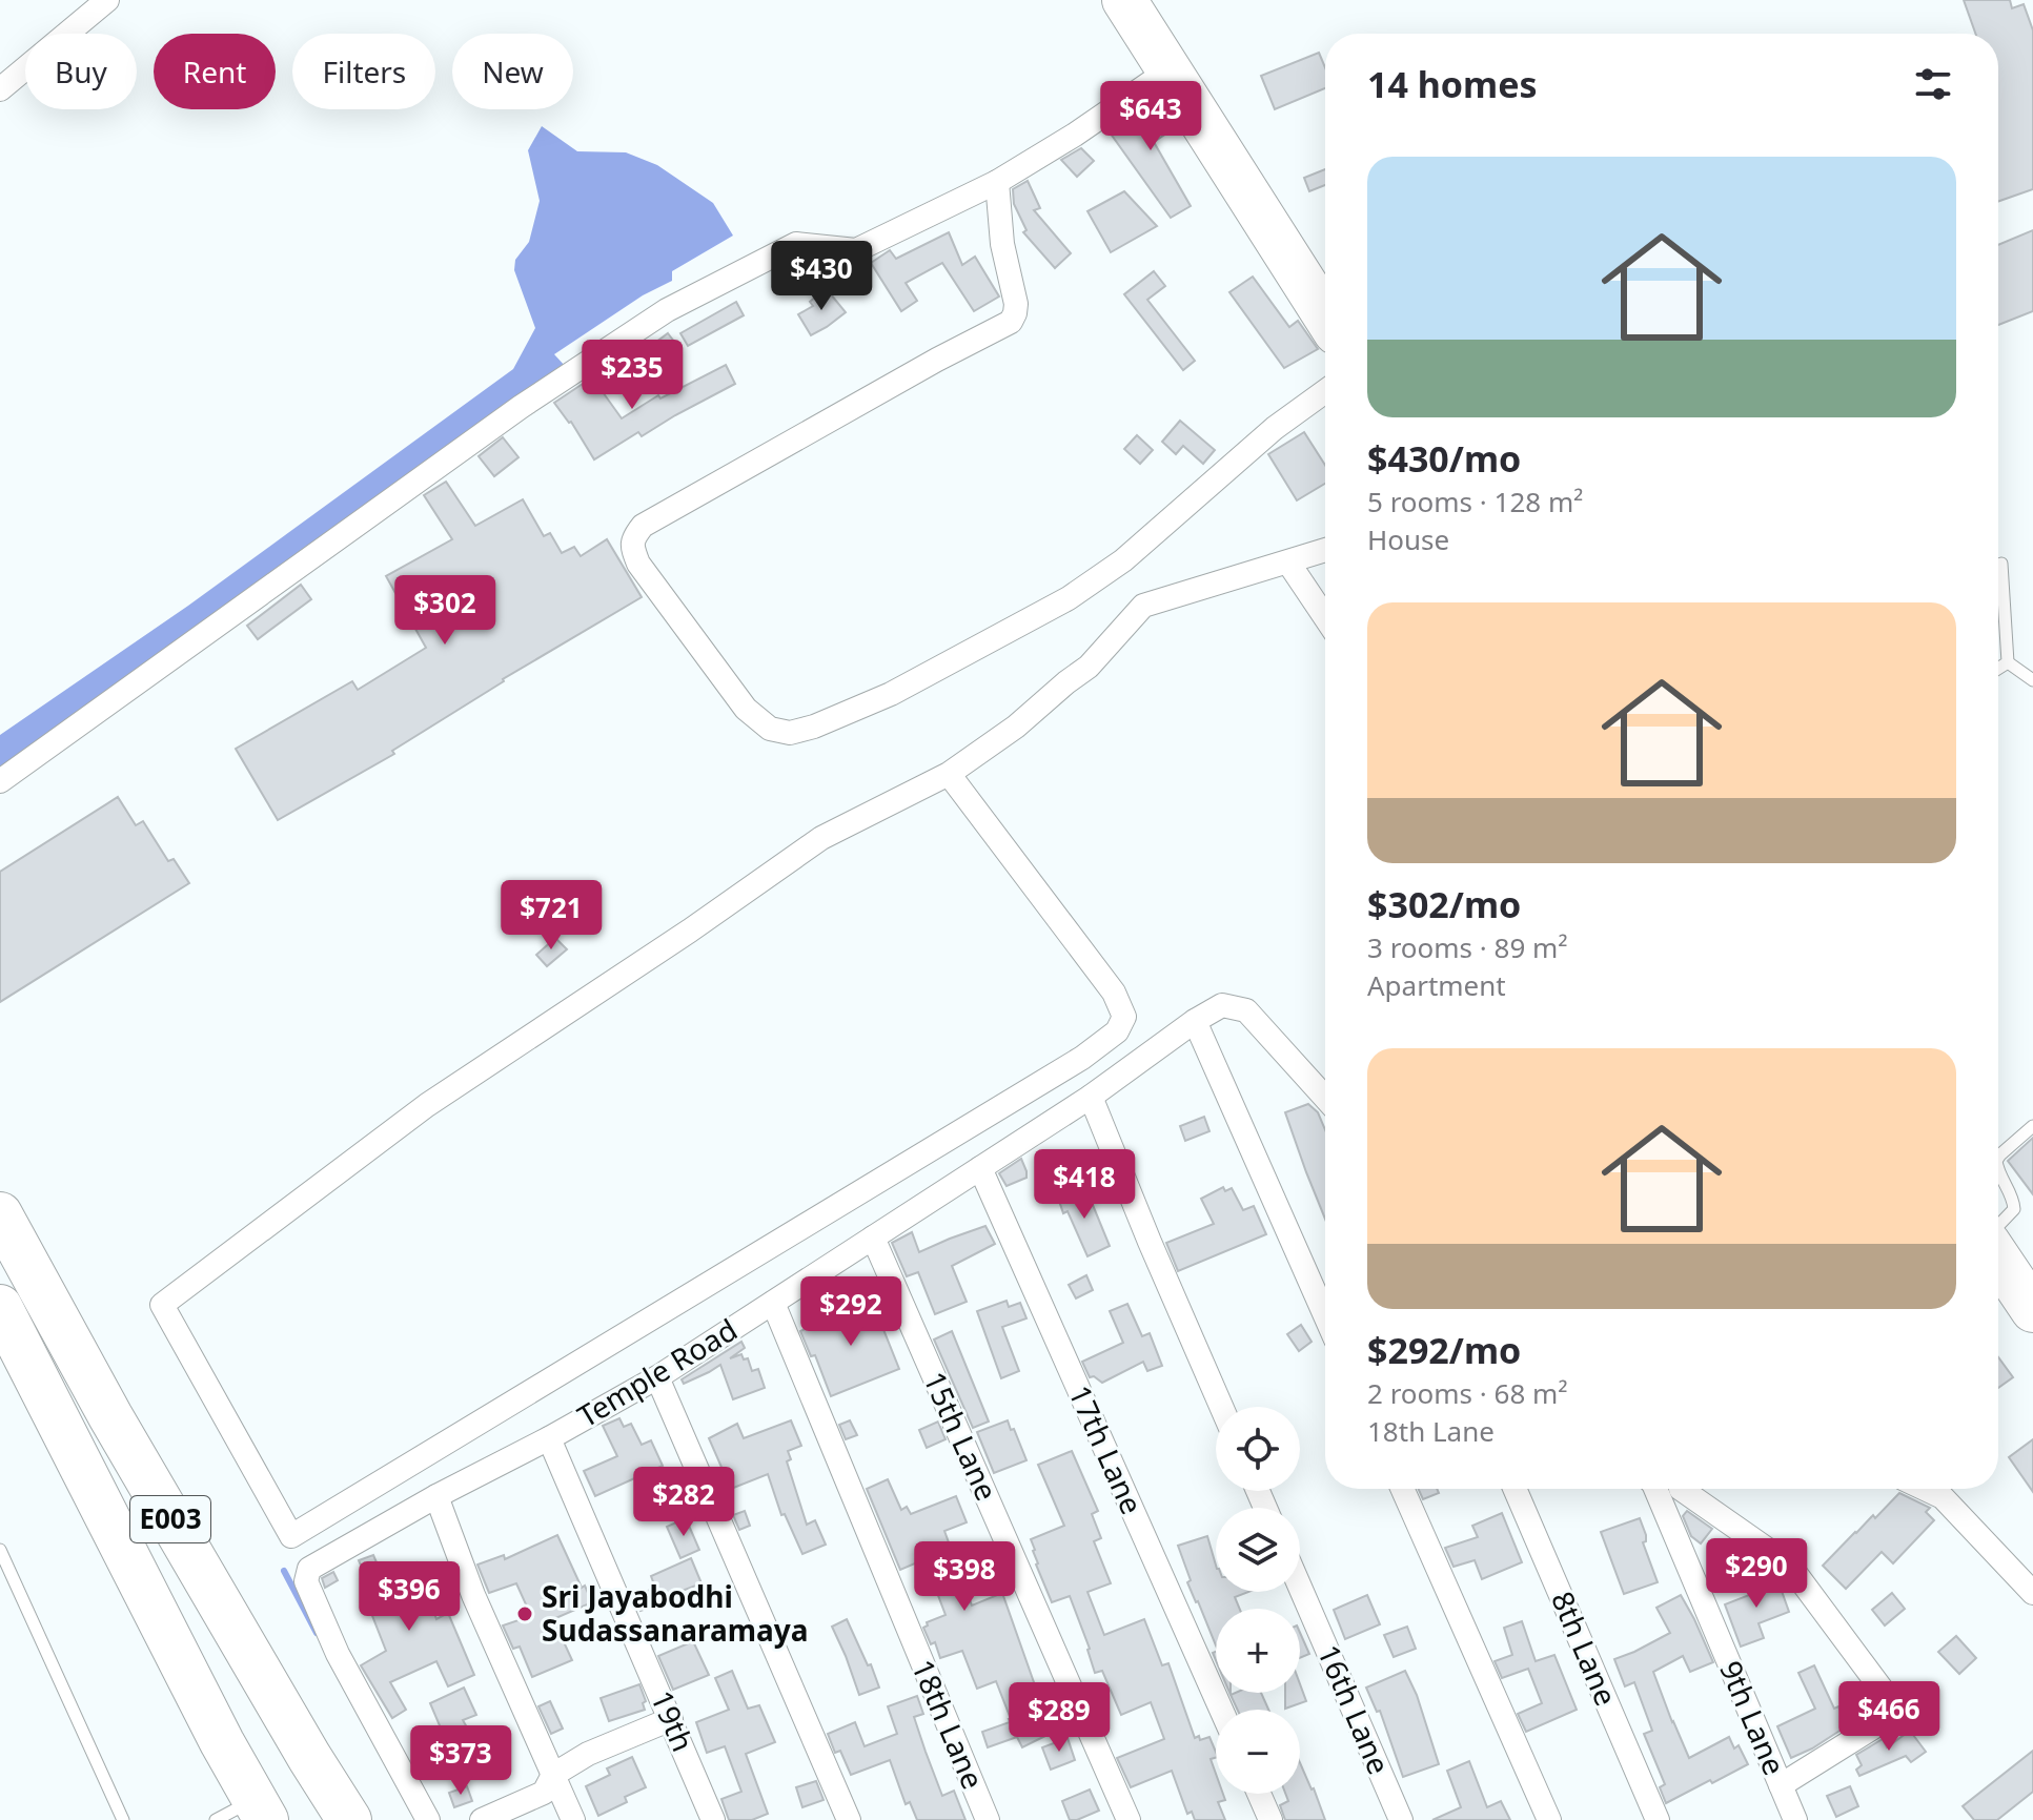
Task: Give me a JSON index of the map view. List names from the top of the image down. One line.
{"streets":{"highway":["E003"],"street":["Temple Road","15th Lane","17th Lane","8th Lane","16th Lane","9th Lane","19th","18th Lane"]},"crossings":[["Temple Road","15th Lane"],["Temple Road","17th Lane"],["Temple Road","19th"],["Temple Road","18th Lane"]],"places":["Sri Jayabodhi Sudassanaramaya"],"page":{"chip":["Buy","Rent","Filters","New"],"heading":"14 homes","price":["$643","$430","$235","$302","$721","$418","$292","$282","$290","$398","$396","$466","$289","$373"],"list":[{"name":"$430/mo","note":"5 rooms · 128 m² · House"},{"name":"$302/mo","note":"3 rooms · 89 m² · Apartment"},{"name":"$292/mo","note":"2 rooms · 68 m² · 18th Lane"}],"map_buttons":["+","−"]}}
